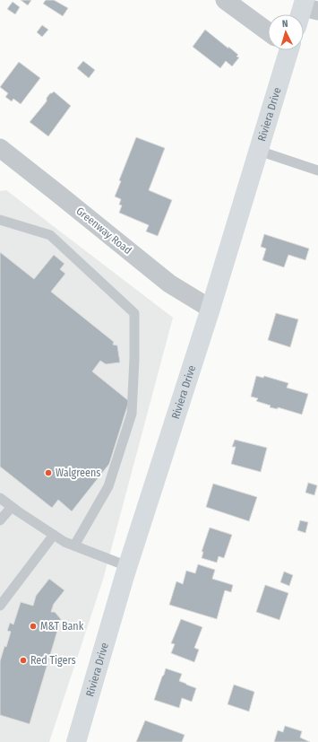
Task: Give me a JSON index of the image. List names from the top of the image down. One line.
{"streets":{"street":["Riviera Drive","Greenway Road"]},"crossings":[["Riviera Drive","Greenway Road"]],"places":["Walgreens","M&T Bank","Red Tigers"],"north":"top"}
